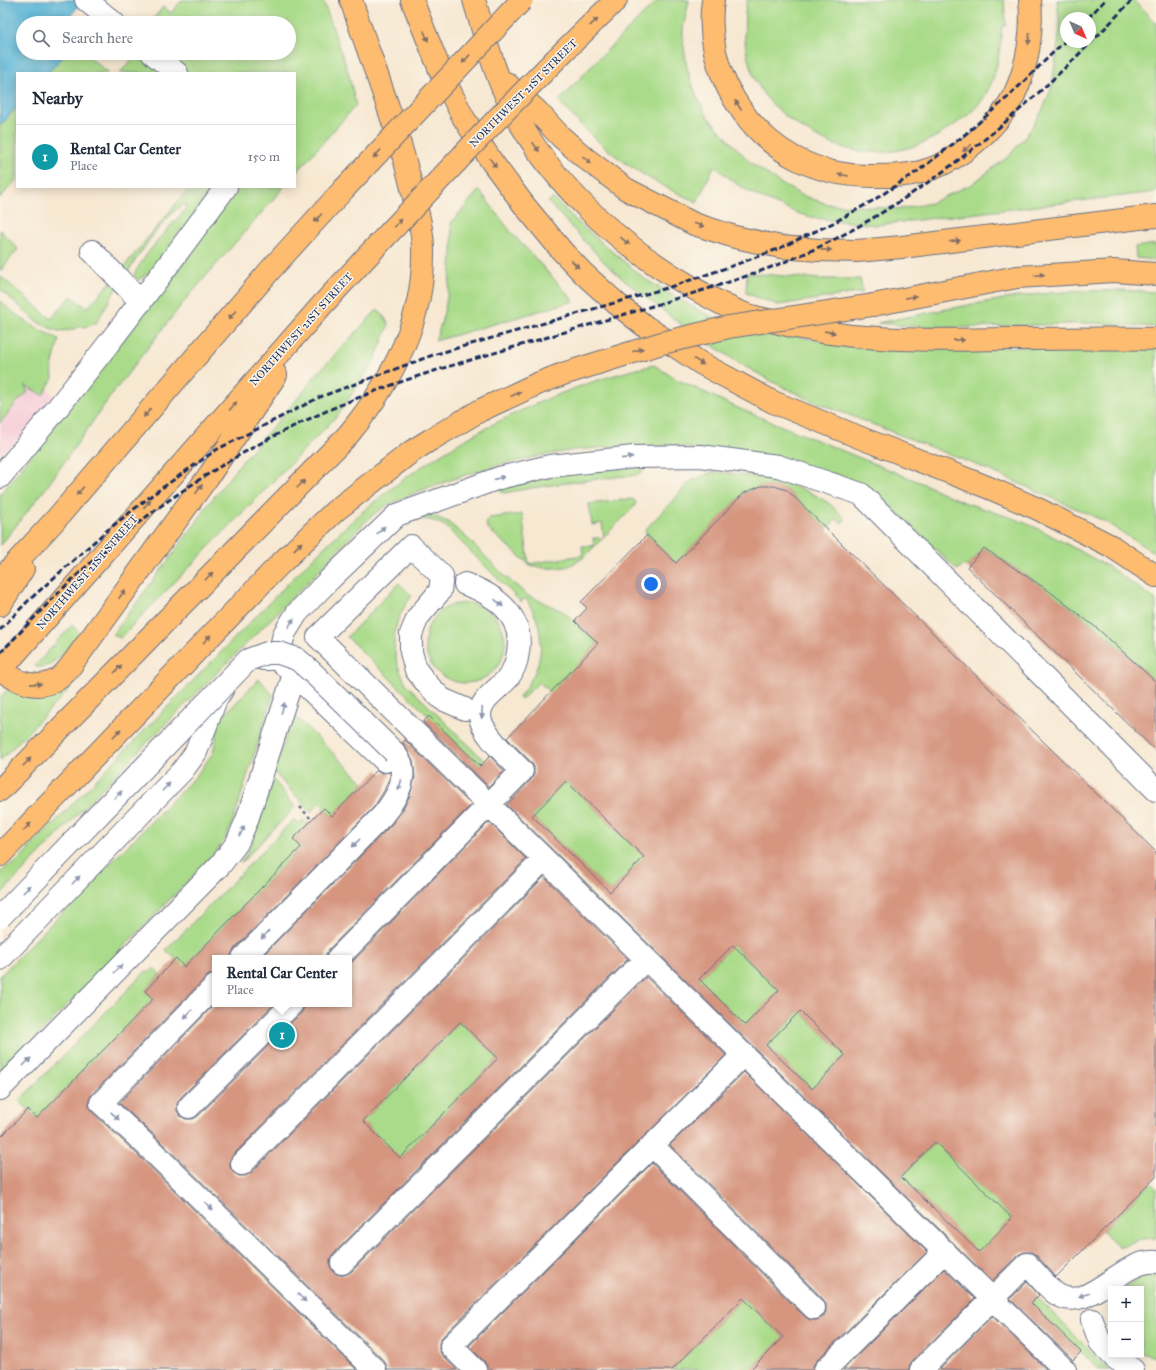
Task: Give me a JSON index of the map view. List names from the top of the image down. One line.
{"streets":{"main road":["NORTHWEST 21ST STREET"]},"north":"bottom right","page":{"search":"Search here","heading":"Nearby","list":[{"mark":"1","name":"Rental Car Center","note":"Place","value":"150 m"}],"popup":["Rental Car Center","Place"],"pins":"1","map_buttons":["+","−"]}}
